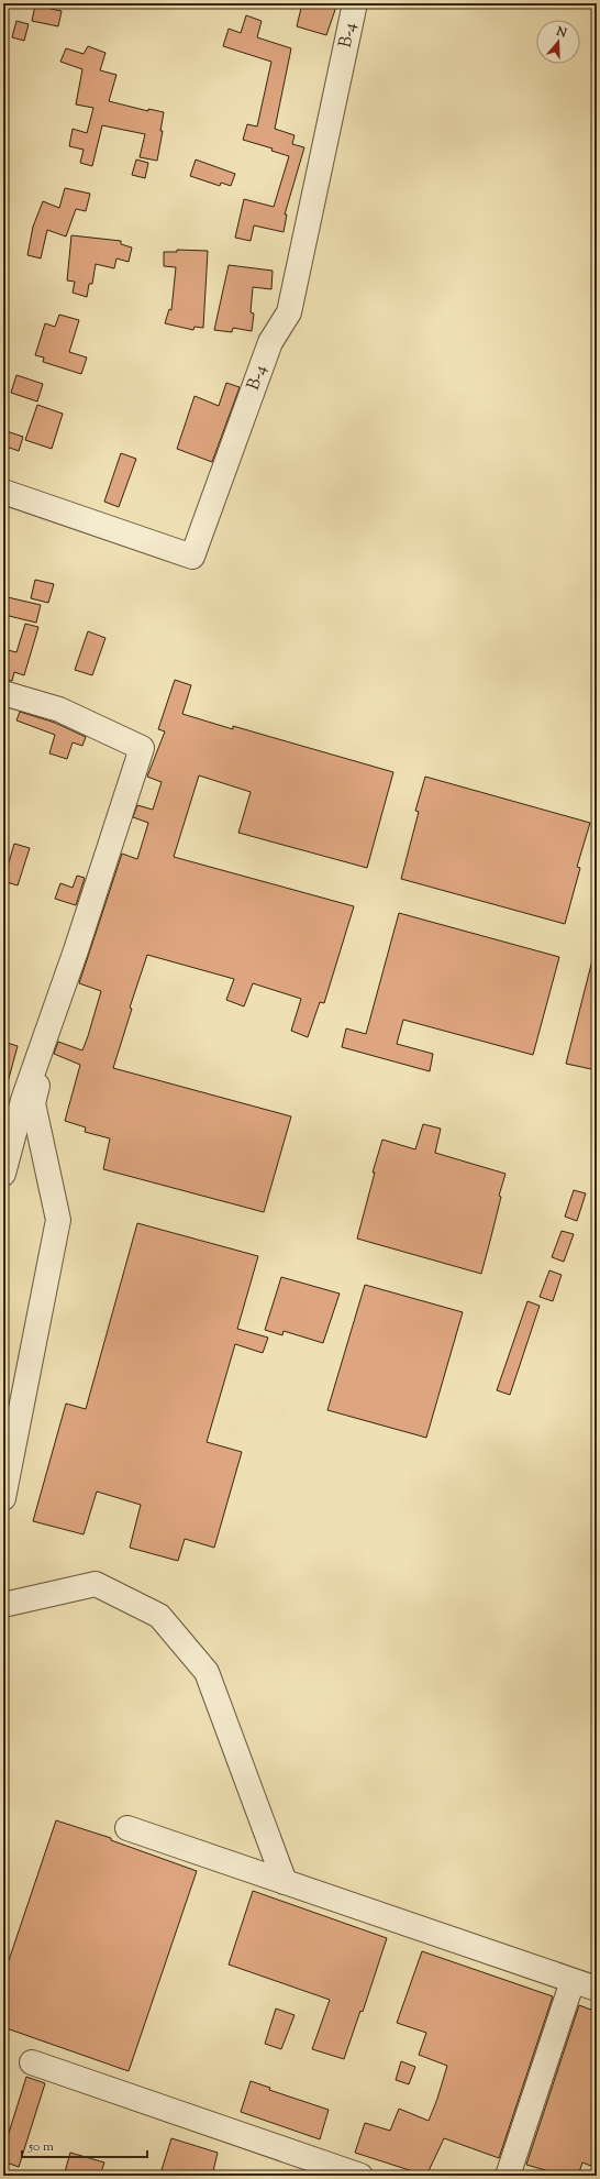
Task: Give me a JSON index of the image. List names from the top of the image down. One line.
{"streets":{"street":["B-4"]},"scale_bar":"50 m","north":"top"}
